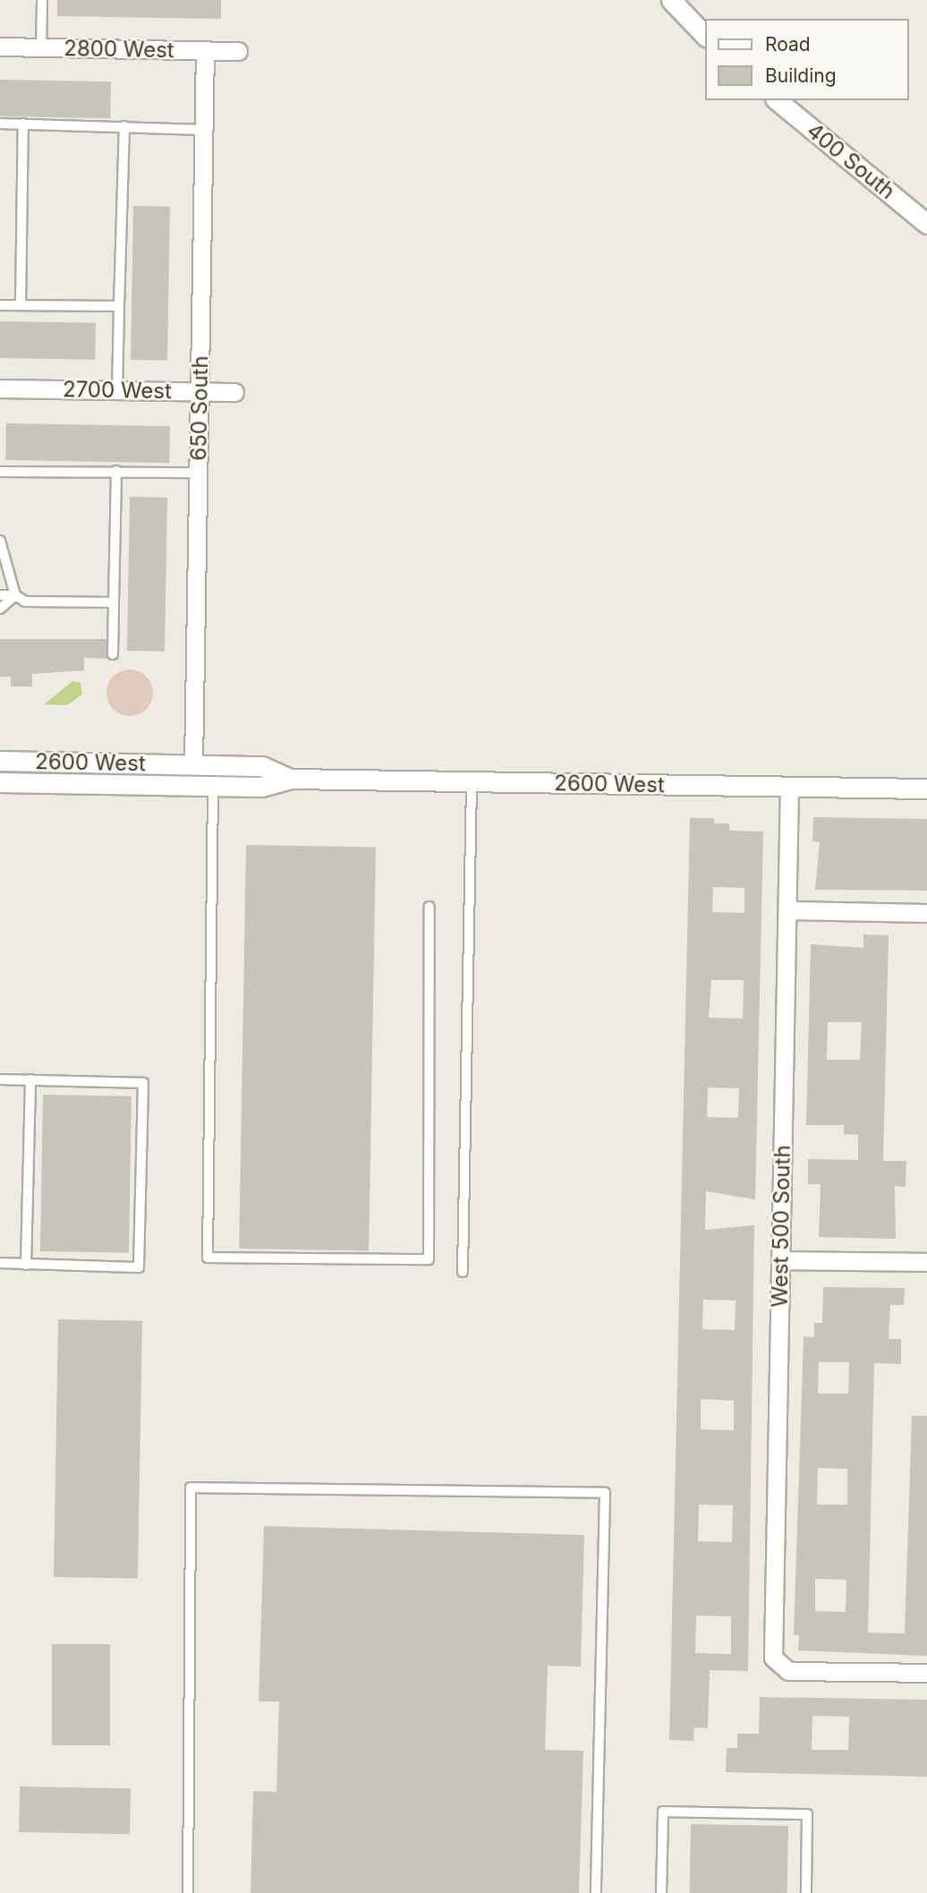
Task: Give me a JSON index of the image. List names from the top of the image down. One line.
{"streets":{"street":["2800 West","400 South","2700 West","650 South","2600 West","West 500 South"]},"crossings":[["2800 West","650 South"],["2700 West","650 South"],["650 South","2600 West"],["2600 West","West 500 South"]],"legend":["Road","Building"]}
